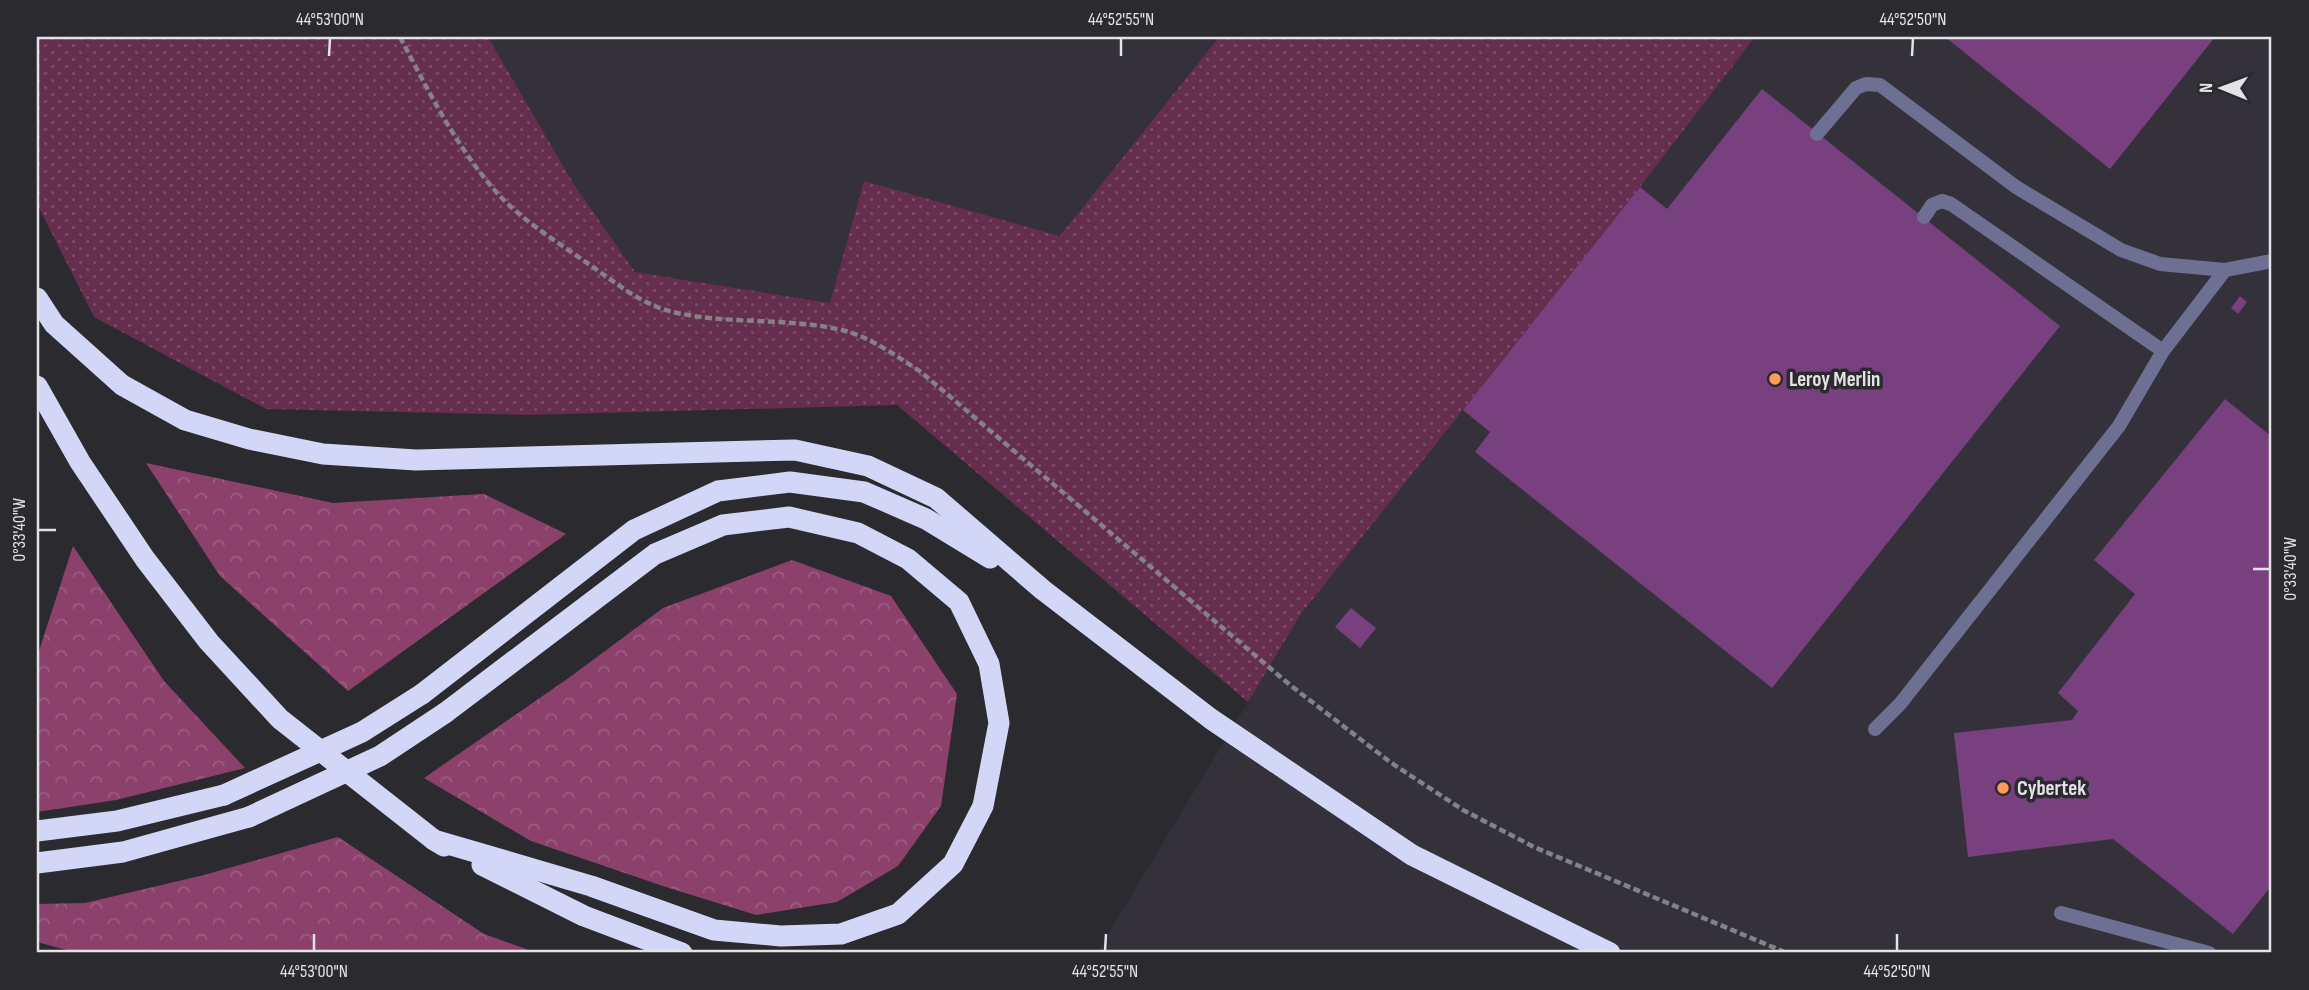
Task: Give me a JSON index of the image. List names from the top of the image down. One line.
{"places":["Leroy Merlin","Cybertek"],"north":"left","coordinates":["44°53'00\"N","44°52'55\"N","44°52'50\"N","0°33'40\"W"]}
